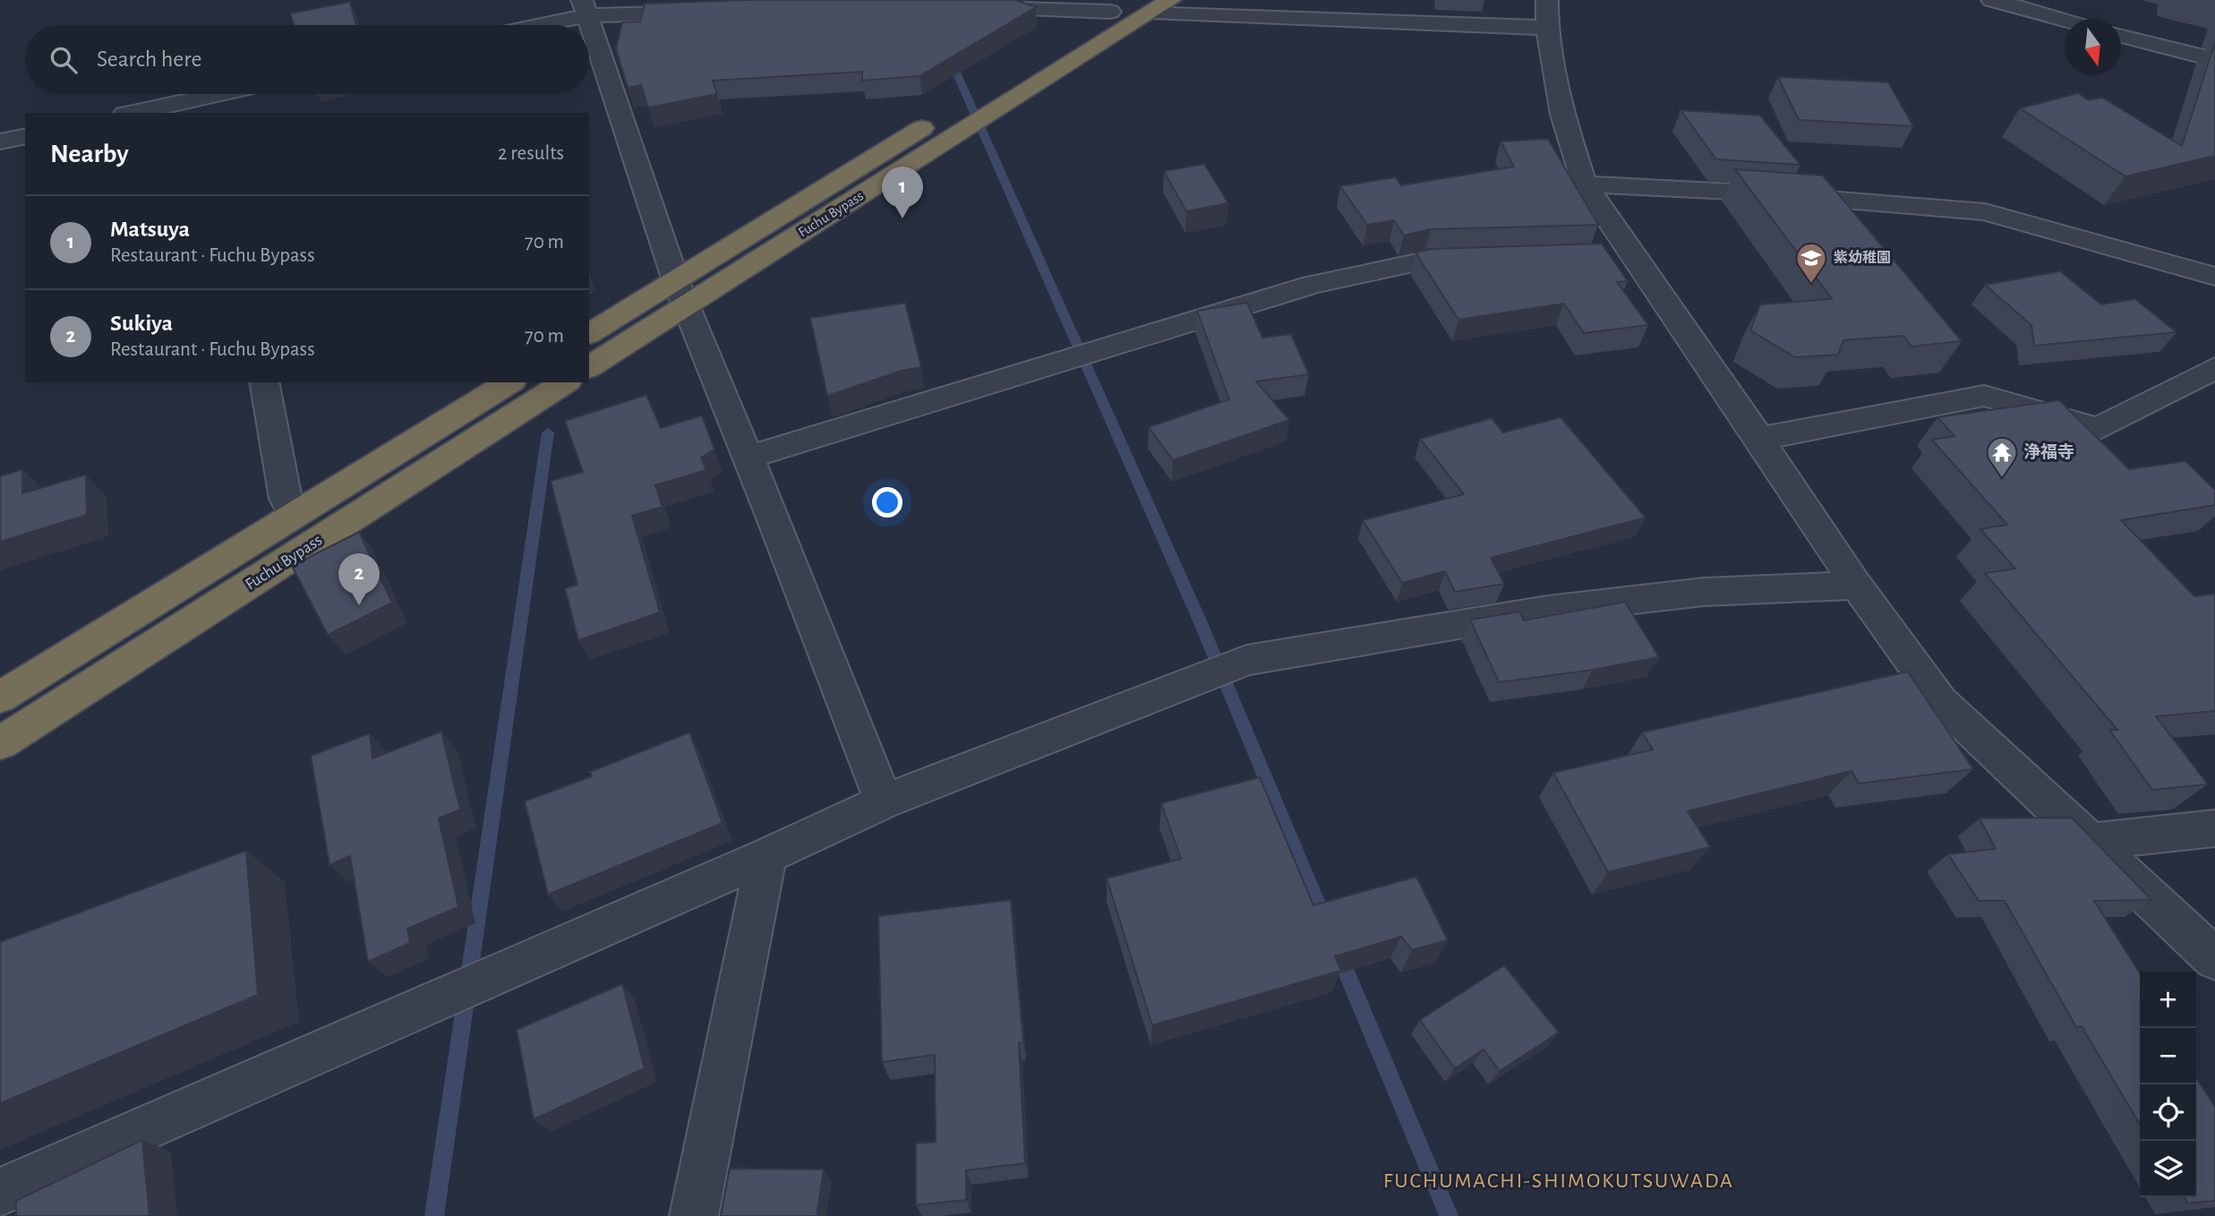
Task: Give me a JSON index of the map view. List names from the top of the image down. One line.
{"streets":{"highway":["Fuchu Bypass"]},"districts":["FUCHUMACHI-SHIMOKUTSUWADA"],"places":{"school or university":["紫幼稚園"],"temple":["浄福寺"]},"north":"bottom","page":{"search":"Search here","heading":["Nearby","2 results"],"pins":["1","2"],"list":[{"mark":"1","name":"Matsuya","note":"Restaurant · Fuchu Bypass","value":"70 m"},{"mark":"2","name":"Sukiya","note":"Restaurant · Fuchu Bypass","value":"70 m"}],"map_buttons":["+","−"]}}
